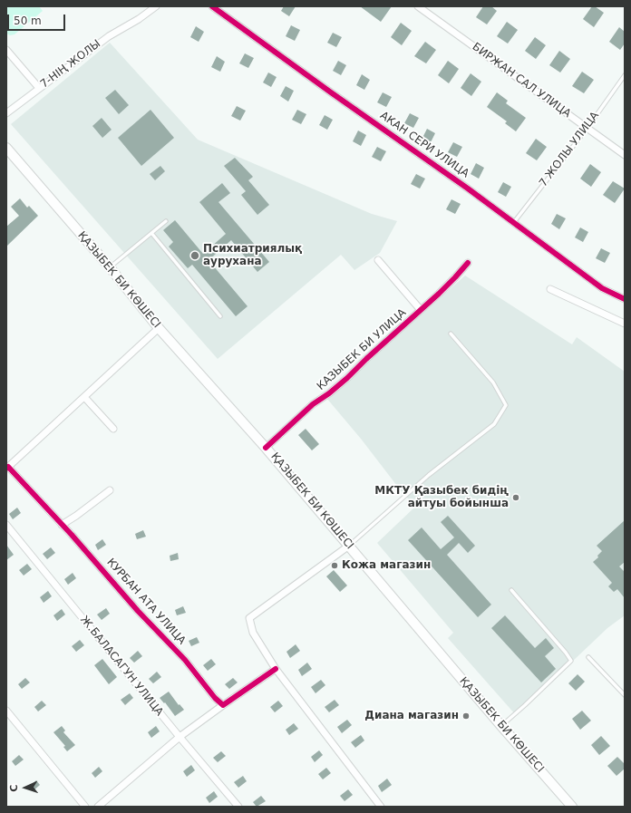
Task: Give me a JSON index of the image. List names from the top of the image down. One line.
{"streets":{"main road":["ҚАЗЫБЕК БИ КӨШЕСІ"],"street":["7-НІҢ ЖОЛЫ","БИРЖАН САЛ УЛИЦА","АКАН СЕРИ УЛИЦА","КАЗЫБЕК БИ УЛИЦА","КУРБАН АТА УЛИЦА","Ж.БАЛАСАГУН УЛИЦА"],"lane":["7 ЖОЛЫ УЛИЦА"]},"crossings":[["БИРЖАН САЛ УЛИЦА","7 ЖОЛЫ УЛИЦА"],["АКАН СЕРИ УЛИЦА","7 ЖОЛЫ УЛИЦА"],["ҚАЗЫБЕК БИ КӨШЕСІ","КАЗЫБЕК БИ УЛИЦА"]],"places":["Психиатриялық аурухана","МКТУ Қазыбек бидің айтуы бойынша","Кожа магазин","Диана магазин"],"scale_bar":"50 m","north":"left"}
